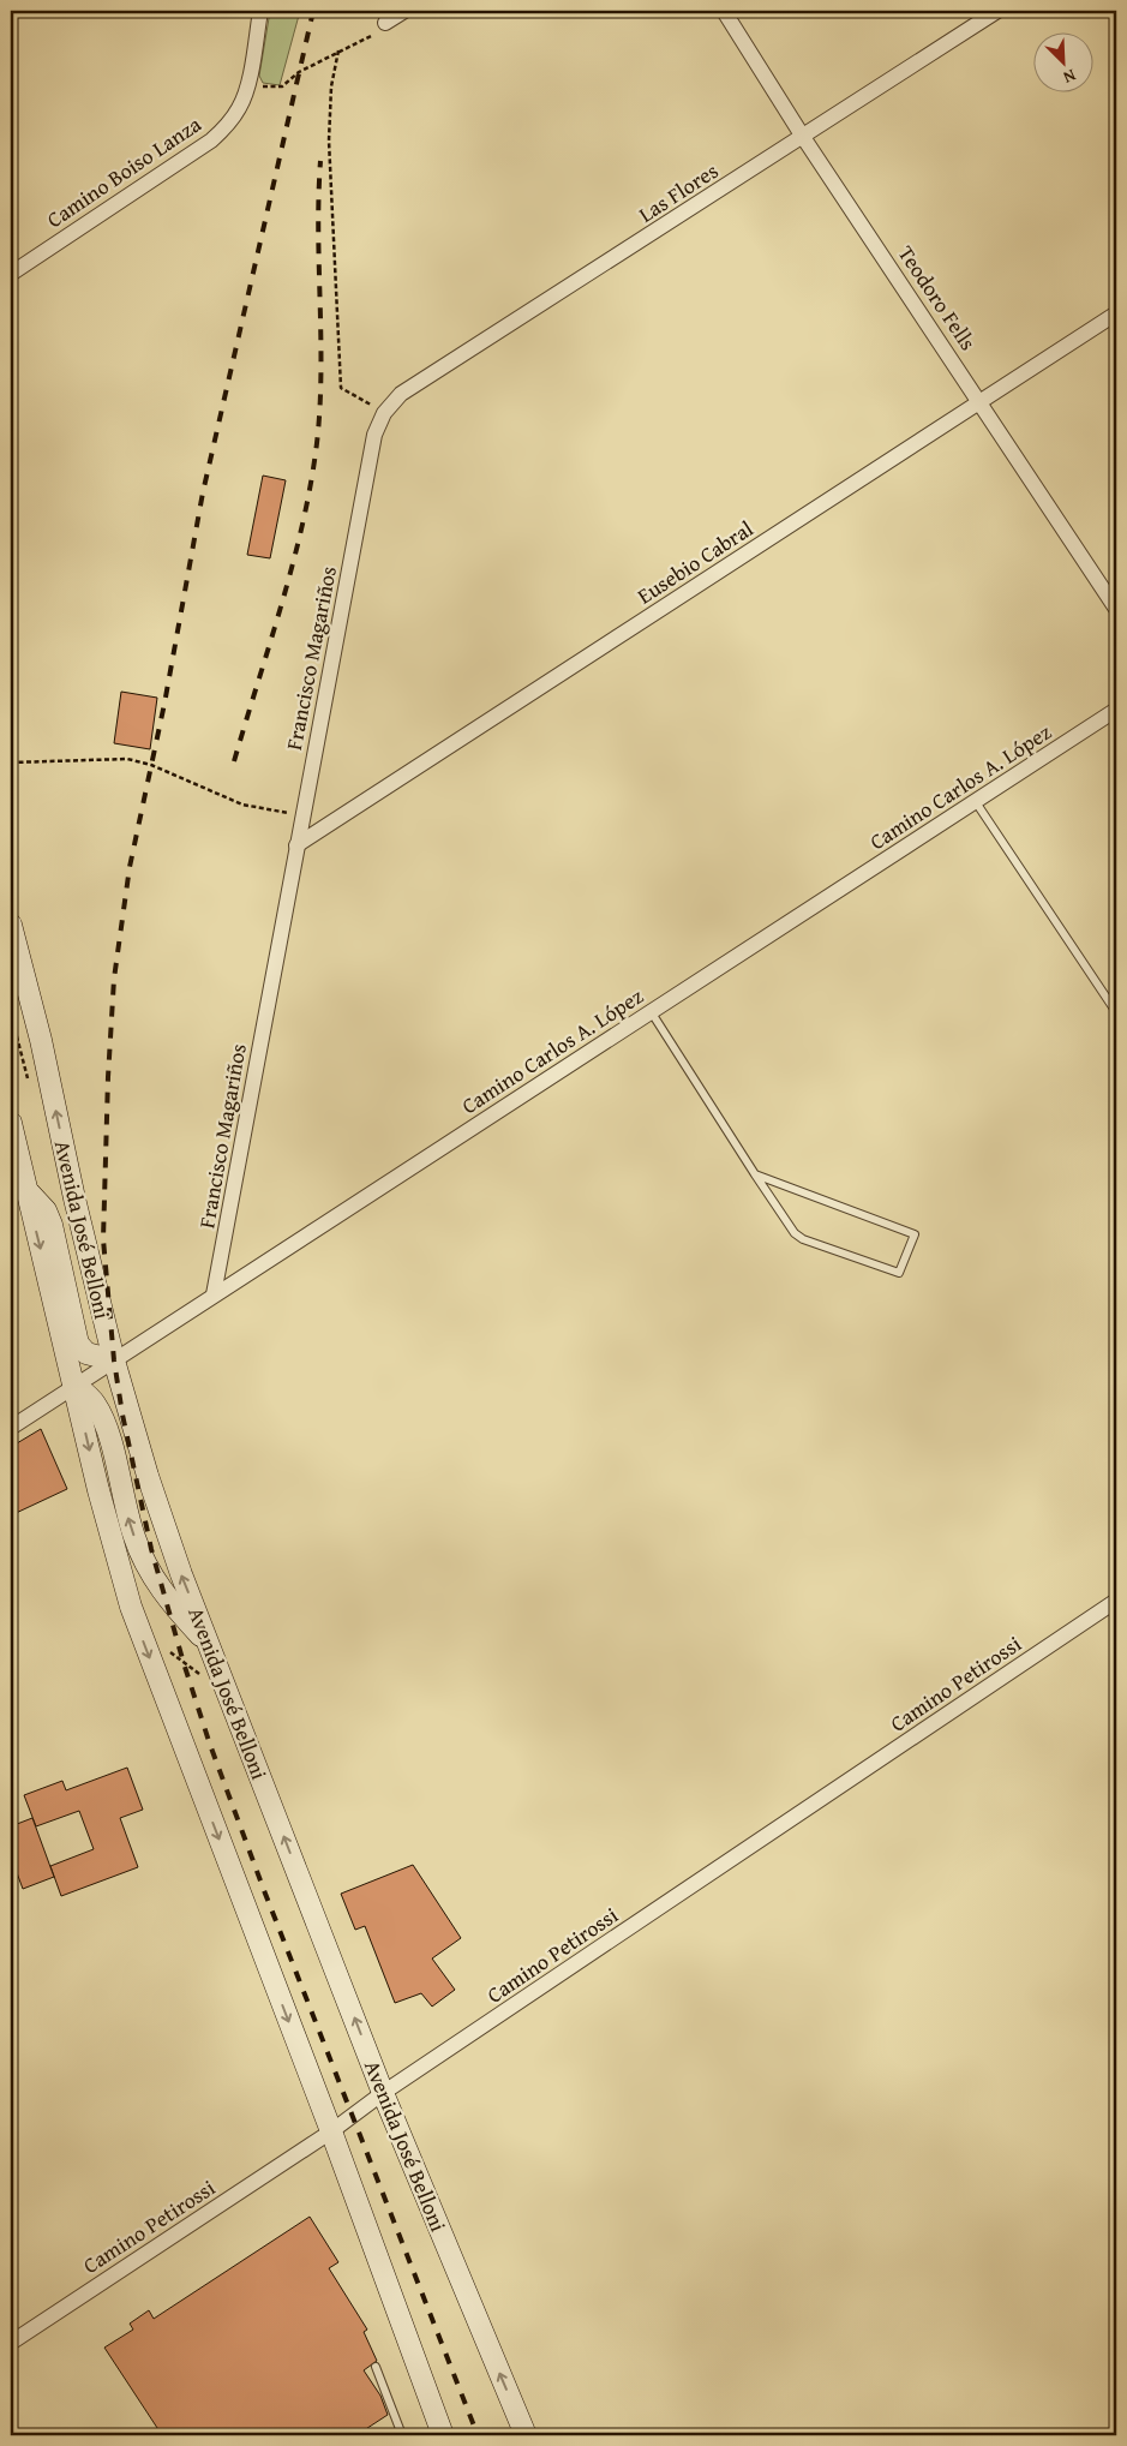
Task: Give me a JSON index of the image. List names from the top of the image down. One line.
{"streets":{"main road":["Avenida José Belloni"],"street":["Camino Boiso Lanza","Las Flores","Teodoro Fells","Eusebio Cabral","Francisco Magariños","Camino Carlos A. López","Camino Petirossi"]},"crossings":[["Las Flores","Teodoro Fells"],["Las Flores","Francisco Magariños"],["Teodoro Fells","Eusebio Cabral"],["Eusebio Cabral","Francisco Magariños"],["Francisco Magariños","Camino Carlos A. López"],["Camino Carlos A. López","Avenida José Belloni"],["Avenida José Belloni","Camino Petirossi"]],"north":"bottom right"}
